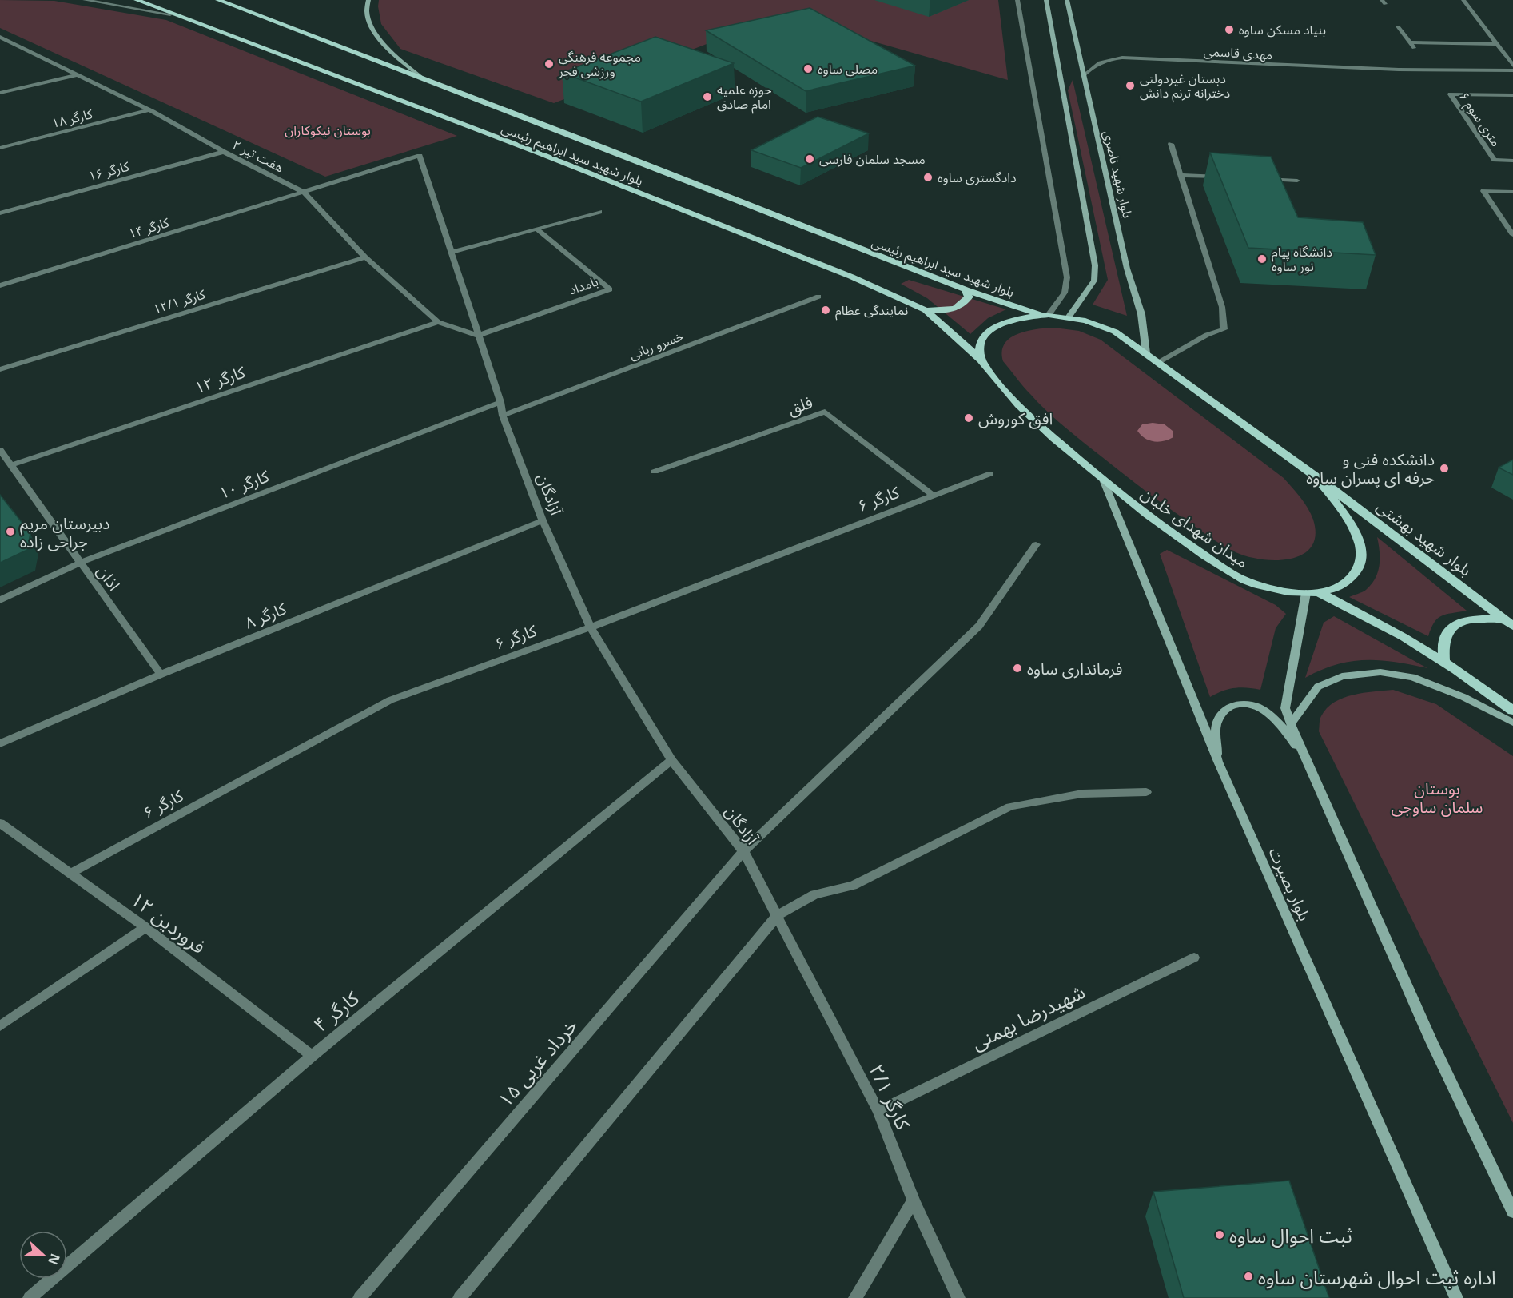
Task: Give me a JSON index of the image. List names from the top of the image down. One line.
{"streets":{"main road":["بلوار شهید سید ابراهیم رئیسی","بلوار شهید ناصری","میدان شهدای خلبان","بلوار شهید بهشتی","بلوار بصیرت"],"street":["مهدی قاسمی","کارگر ۱۸","۶ متری سوم","هفت تیر ۲","کارگر ۱۶","کارگر ۱۴","بامداد","کارگر ۱۲/۱","خسرو ربانی","کارگر ۱۲","فلق","کارگر ۱۰","آزادگان","کارگر ۶","اذان","کارگر ۸","۱۲ فروردین","کارگر ۴","شهیدرضا بهمنی","۱۵ خرداد غربی","کارگر ۲/۱"]},"crossings":[["مهدی قاسمی","بلوار شهید ناصری"],["کارگر ۱۸","هفت تیر ۲"],["بلوار شهید سید ابراهیم رئیسی","میدان شهدای خلبان"],["هفت تیر ۲","کارگر ۱۶"],["هفت تیر ۲","کارگر ۱۴"],["هفت تیر ۲","بامداد"],["هفت تیر ۲","کارگر ۱۲/۱"],["هفت تیر ۲","کارگر ۱۲"],["هفت تیر ۲","آزادگان"],["بلوار شهید ناصری","میدان شهدای خلبان"],["کارگر ۱۴","آزادگان"],["بامداد","آزادگان"],["خسرو ربانی","آزادگان"],["کارگر ۱۲","اذان"],["فلق","کارگر ۶"],["کارگر ۱۰","آزادگان"],["کارگر ۱۰","اذان"],["آزادگان","کارگر ۶"],["آزادگان","کارگر ۸"],["آزادگان","کارگر ۴"],["آزادگان","۱۵ خرداد غربی"],["آزادگان","کارگر ۲/۱"],["کارگر ۶","۱۲ فروردین"],["میدان شهدای خلبان","بلوار شهید بهشتی"],["میدان شهدای خلبان","بلوار بصیرت"],["اذان","کارگر ۸"],["۱۲ فروردین","کارگر ۴"],["شهیدرضا بهمنی","کارگر ۲/۱"]],"parks":["بوستان نیکوکاران","بوستان سلمان ساوجی"],"places":["بنیاد مسکن ساوه","مجموعه فرهنگی ورزشی فجر","مصلی ساوه","دبستان غیردولتی دخترانه ترنم دانش","حوزه علمیه امام صادق","مسجد سلمان فارسی","دادگستری ساوه","دانشگاه پیام نور ساوه","نمایندگی عظام","افق کوروش","دانشکده فنی و حرفه ای پسران ساوه","دبیرستان مریم جراحی زاده","فرمانداری ساوه","ثبت احوال ساوه","اداره ثبت احوال شهرستان ساوه"],"north":"right"}
